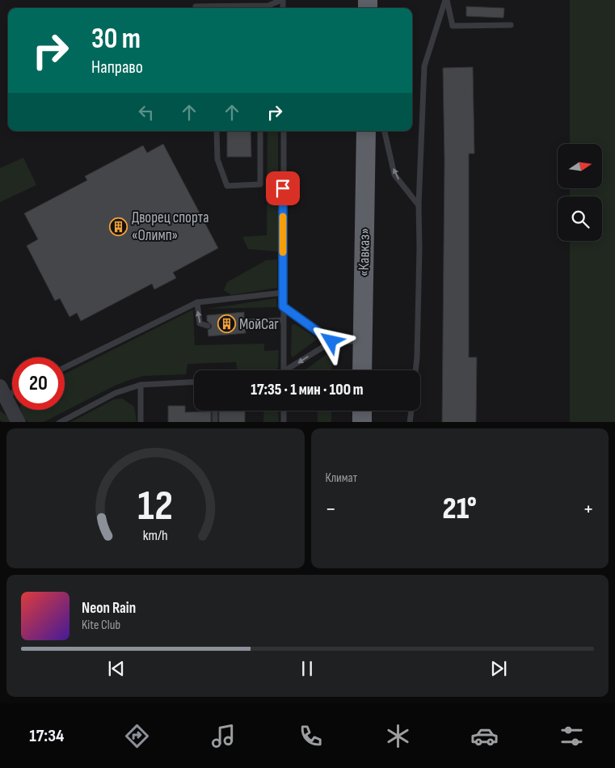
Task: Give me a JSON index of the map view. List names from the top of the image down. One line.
{"streets":{"highway":["«Кавказ»"]},"places":{"building":["Дворец спорта «Олимп»","МойCar"]},"north":"right","page":{"turn":["30 m","Направо"],"limit":"20","trip":"17:35 · 1 мин · 100 m","tile":"Климат","heat":["−","21°","+"],"song":["Neon Rain","Kite Club"],"tabs":"17:34","gauge":["12","km/h"]}}
